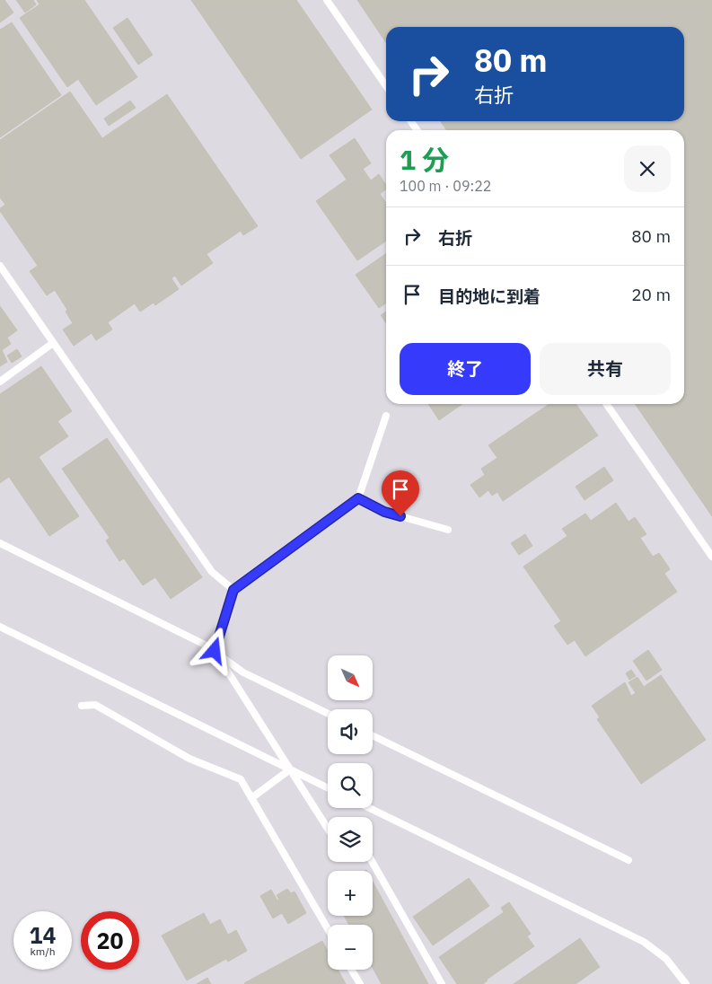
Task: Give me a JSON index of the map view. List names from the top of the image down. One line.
{"north":"bottom right","page":{"turn":["80 m","右折"],"heading":["1 分","100 m · 09:22"],"list":[{"name":"右折","value":"80 m"},{"name":"目的地に到着","value":"20 m"}],"buttons":["終了","共有"],"map_buttons":["+","−"],"speed":"14 km/h","limit":"20"}}
